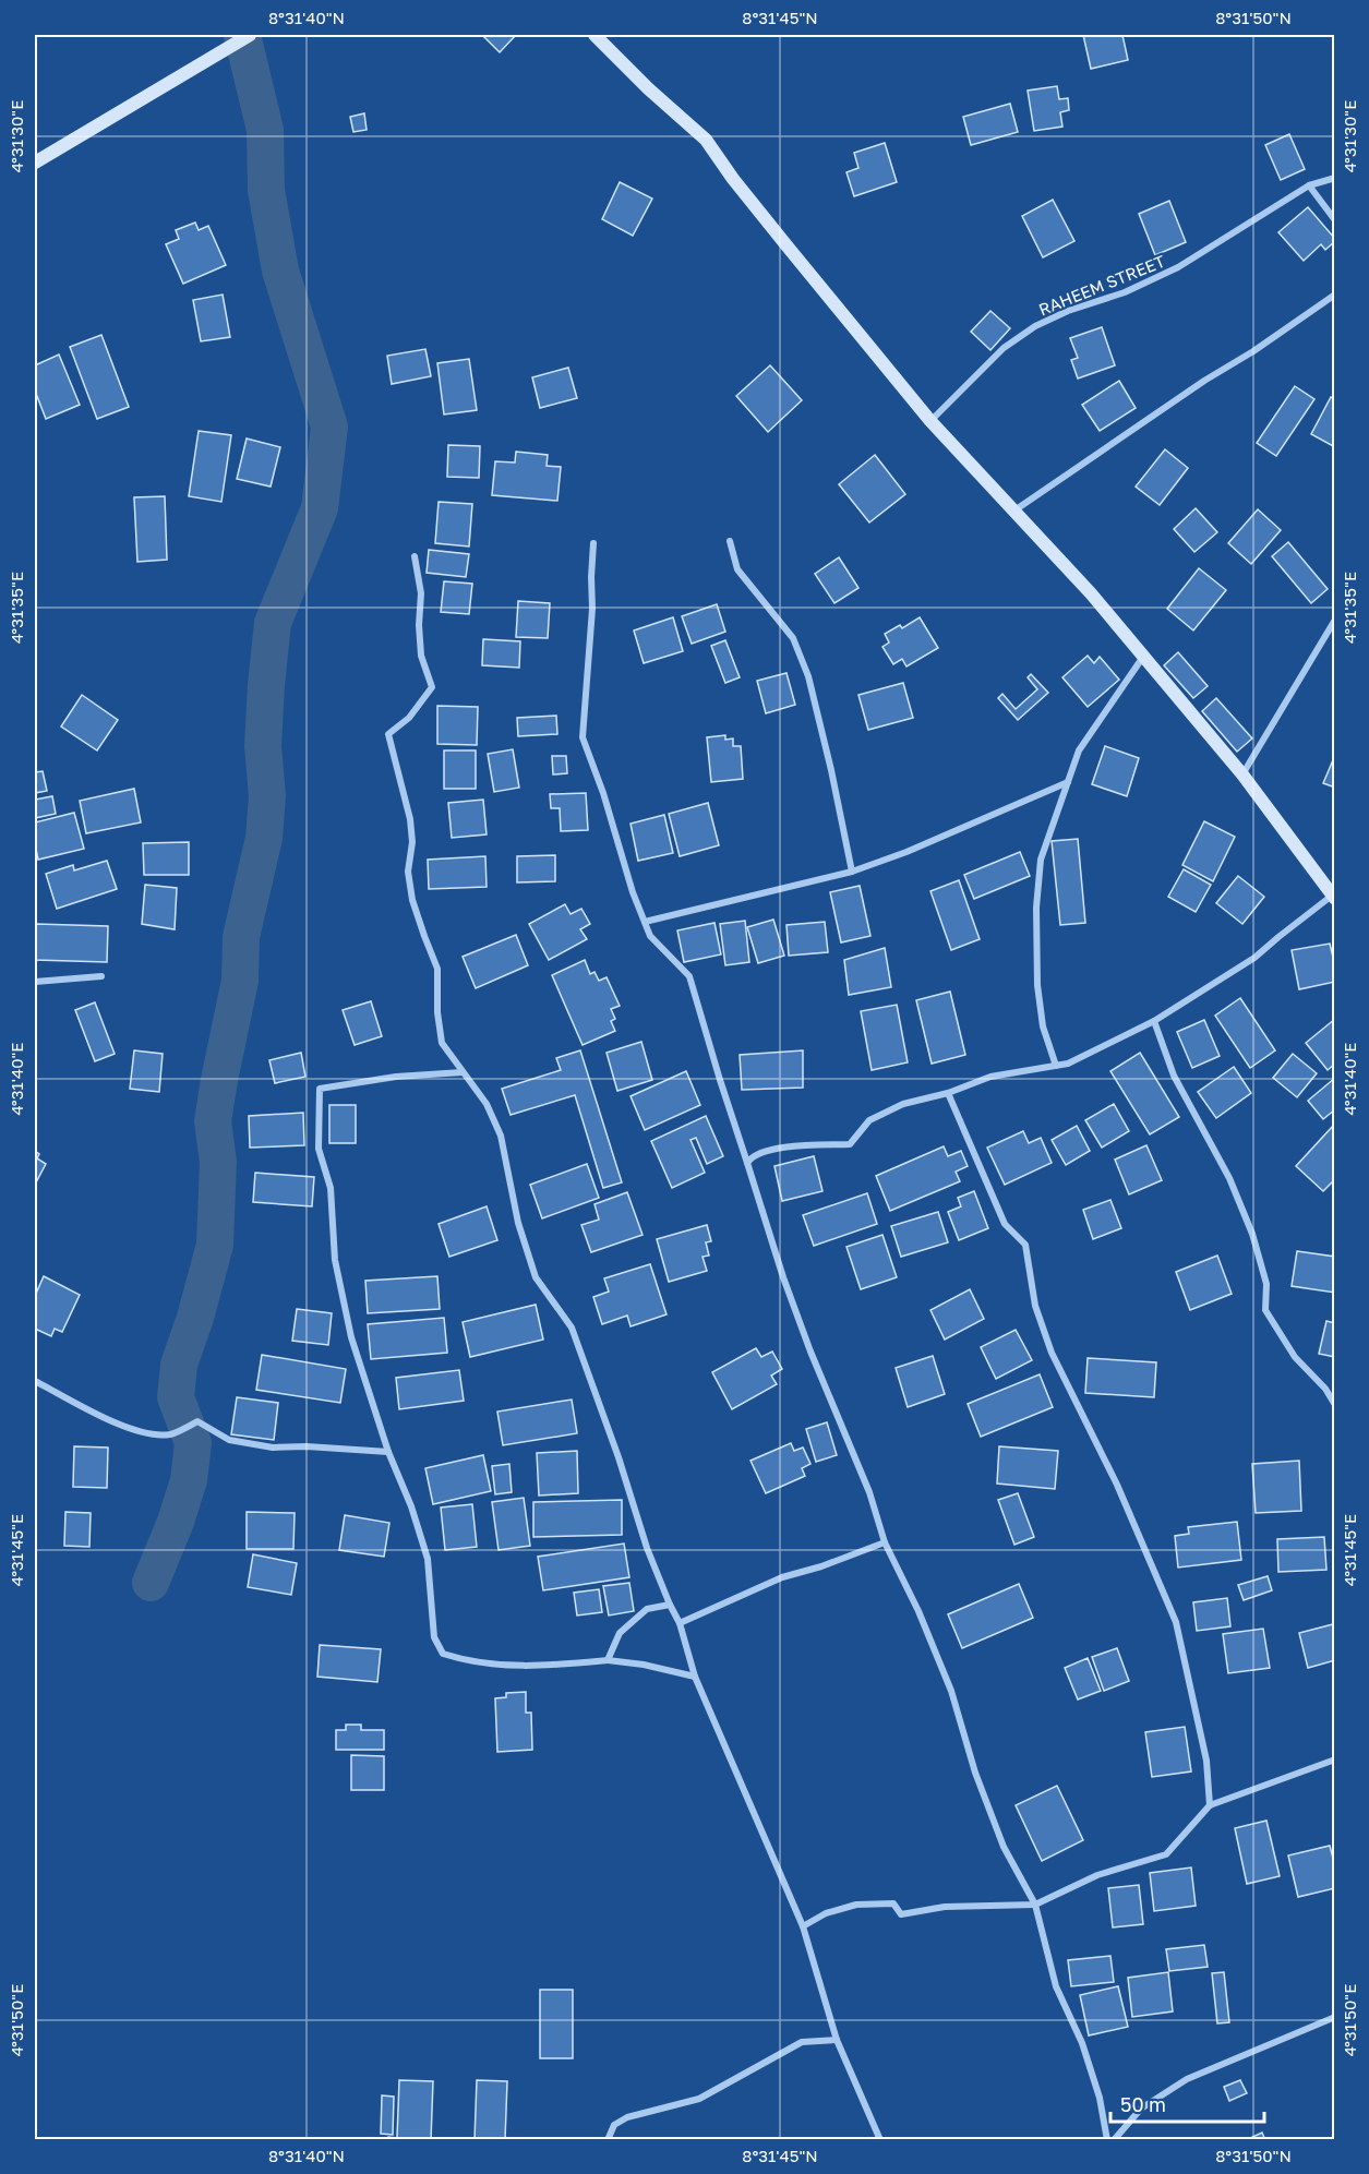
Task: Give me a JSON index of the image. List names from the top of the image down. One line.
{"streets":{"street":["RAHEEM STREET"]},"scale_bar":"50 m","coordinates":["8°31'40\"N","8°31'45\"N","8°31'50\"N","4°31'30\"E","4°31'35\"E","4°31'40\"E","4°31'45\"E","4°31'50\"E"]}
